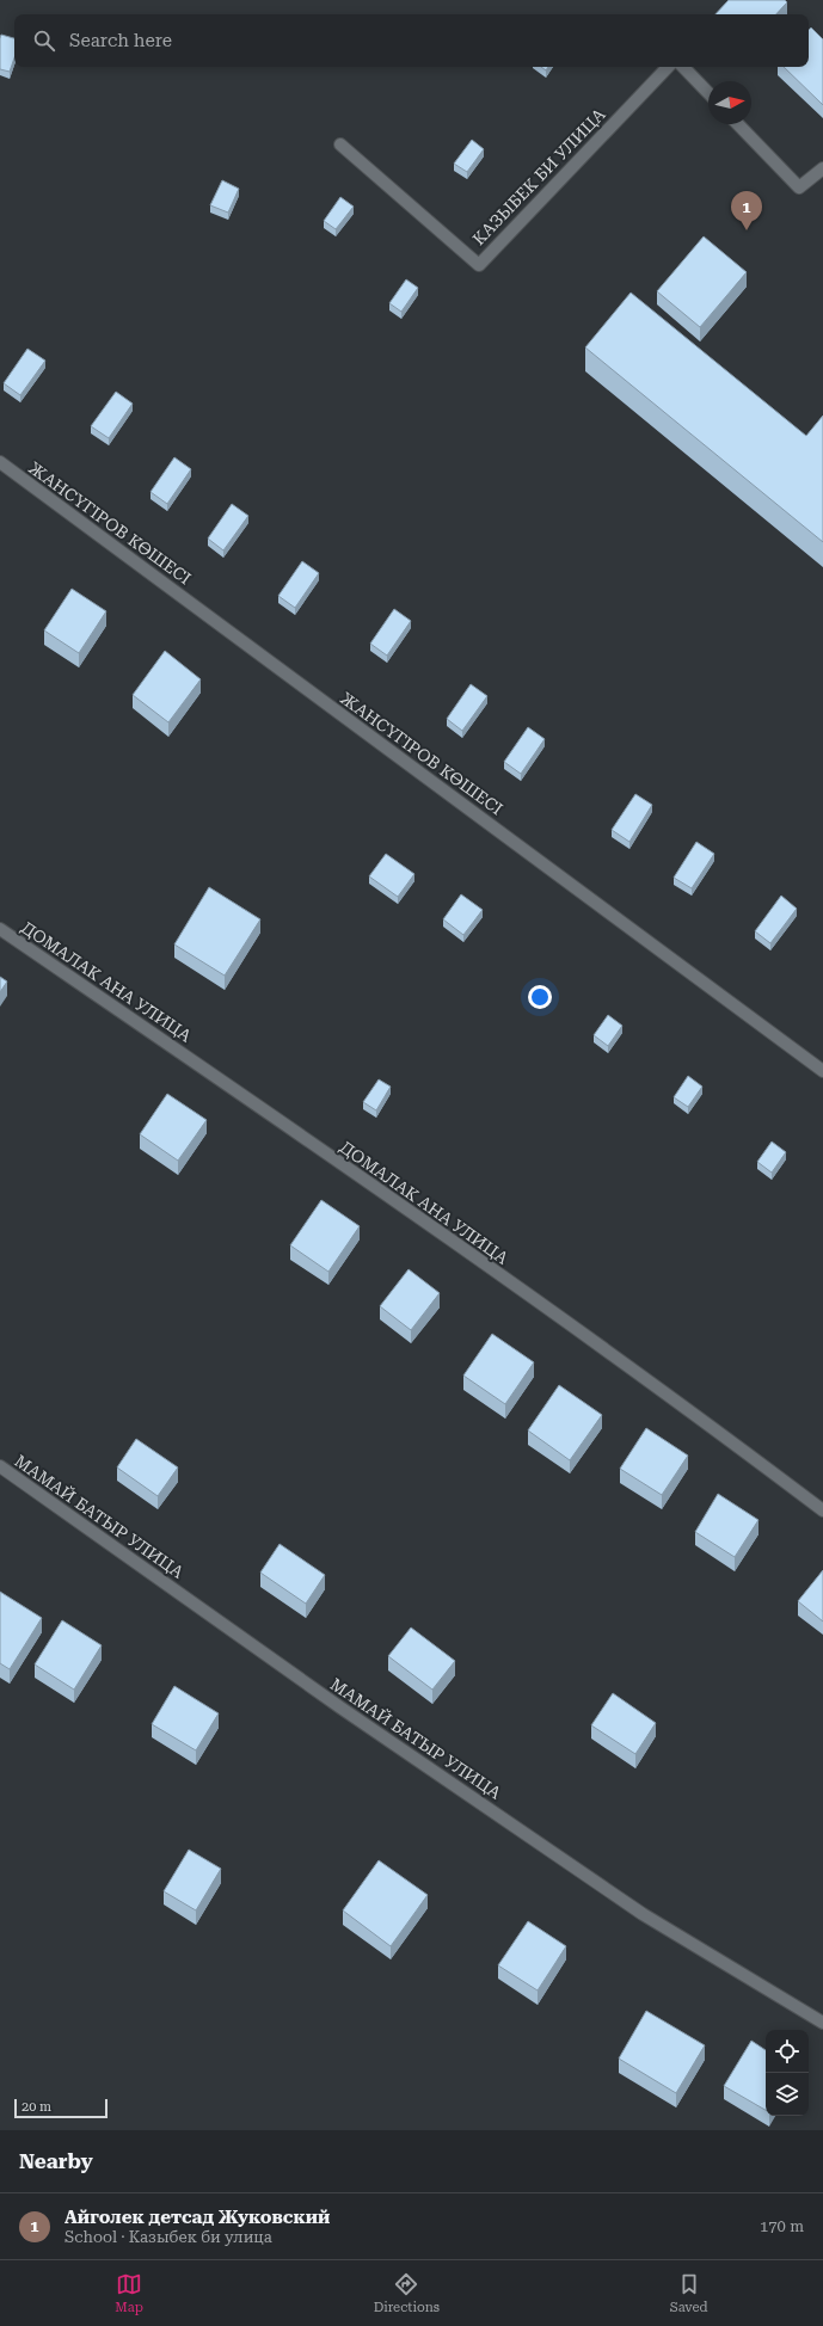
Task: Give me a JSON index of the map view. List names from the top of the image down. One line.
{"streets":{"street":["КАЗЫБЕК БИ УЛИЦА","ЖАНСҮГІРОВ КӨШЕСІ","ДОМАЛАК АНА УЛИЦА","МАМАЙ БАТЫР УЛИЦА"]},"scale_bar":"20 m","north":"right","page":{"search":"Search here","pins":"1","scale":"20 m","heading":"Nearby","list":[{"mark":"1","name":"Айголек детсад Жуковский","note":"School · Казыбек би улица","value":"170 m"}],"nav":["Map","Directions","Saved"]}}
